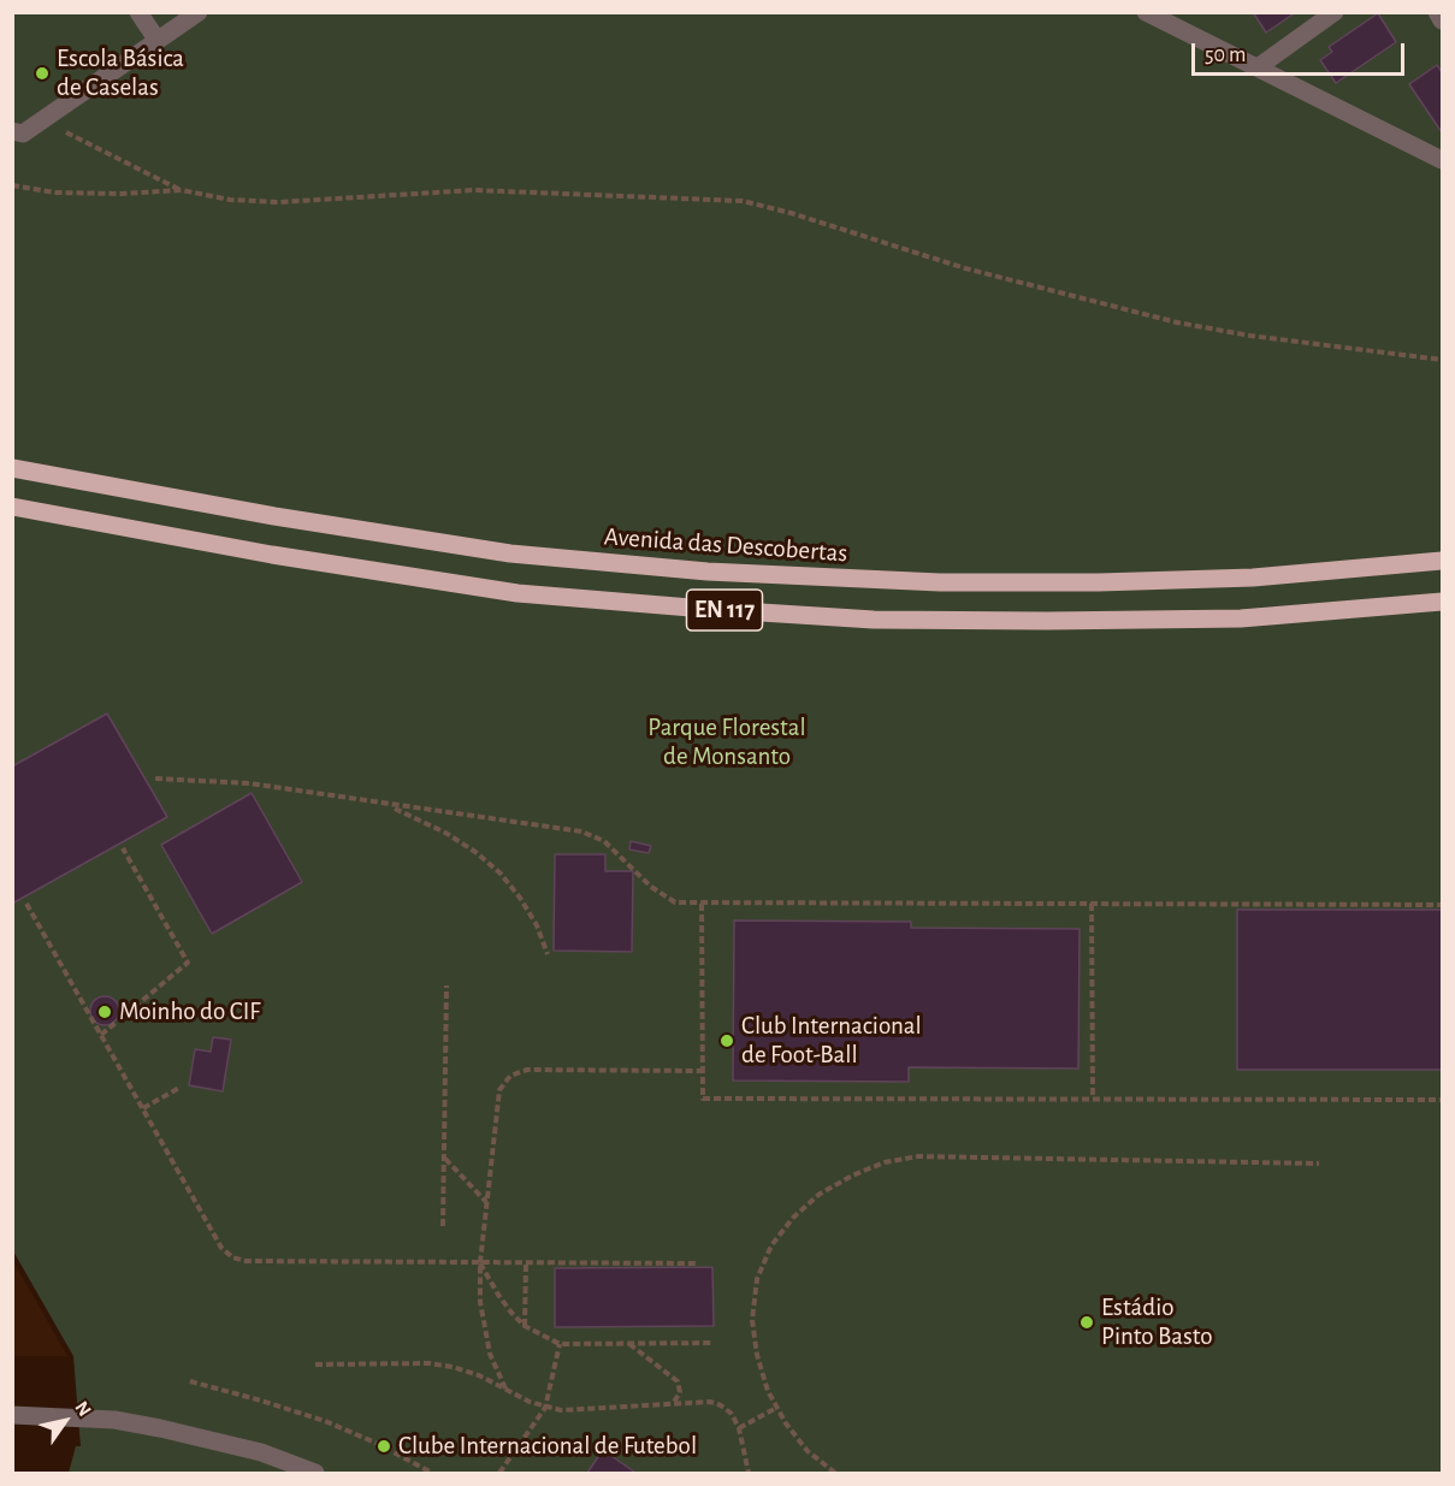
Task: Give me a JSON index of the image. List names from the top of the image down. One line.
{"streets":{"main road":["Avenida das Descobertas","EN 117"]},"parks":["Parque Florestal de Monsanto"],"places":["Escola Básica de Caselas","Moinho do CIF","Club Internacional de Foot-Ball","Estádio Pinto Basto","Clube Internacional de Futebol"],"scale_bar":"50 m","north":"top right"}
